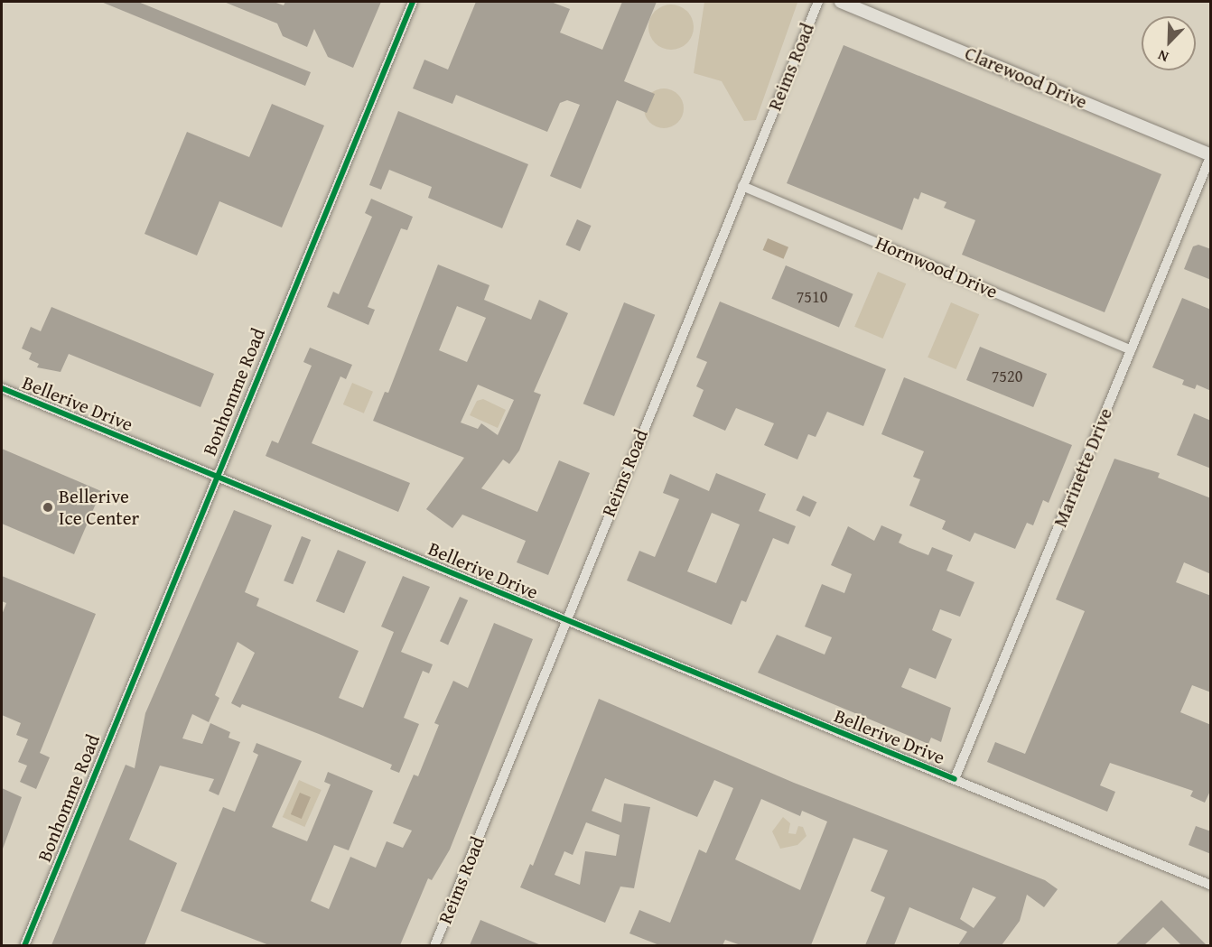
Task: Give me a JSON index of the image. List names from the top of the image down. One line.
{"streets":{"street":["Reims Road","Clarewood Drive","Hornwood Drive","Bonhomme Road","Bellerive Drive","Marinette Drive"]},"crossings":[["Reims Road","Hornwood Drive"],["Reims Road","Bellerive Drive"],["Clarewood Drive","Marinette Drive"],["Hornwood Drive","Marinette Drive"],["Bonhomme Road","Bellerive Drive"],["Bellerive Drive","Marinette Drive"]],"places":["Bellerive Ice Center"],"house_numbers":["7510","7520"],"north":"bottom left"}
